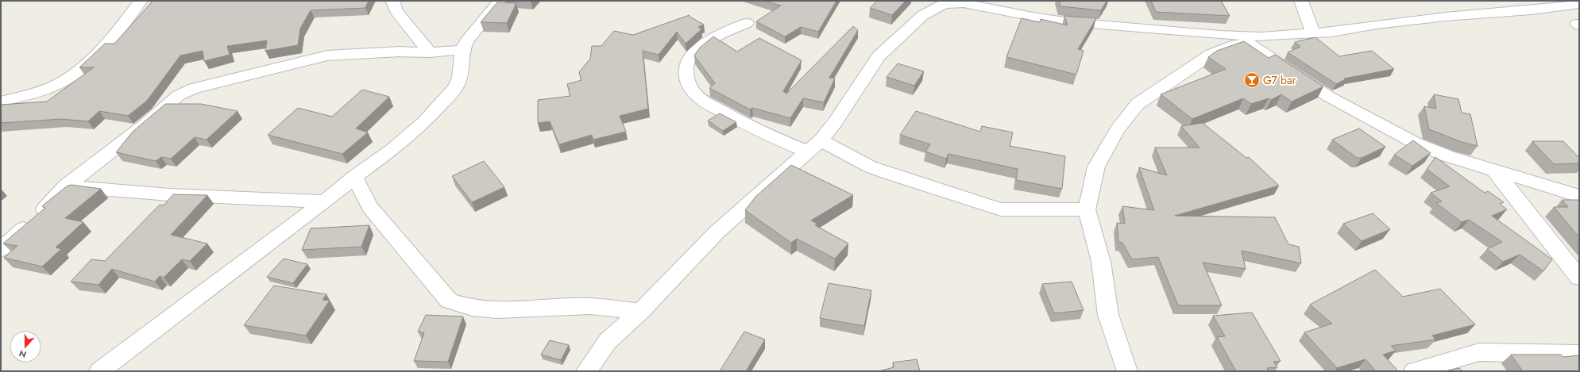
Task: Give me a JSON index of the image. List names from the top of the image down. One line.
{"places":{"bar":["G7 bar"]},"north":"bottom"}
